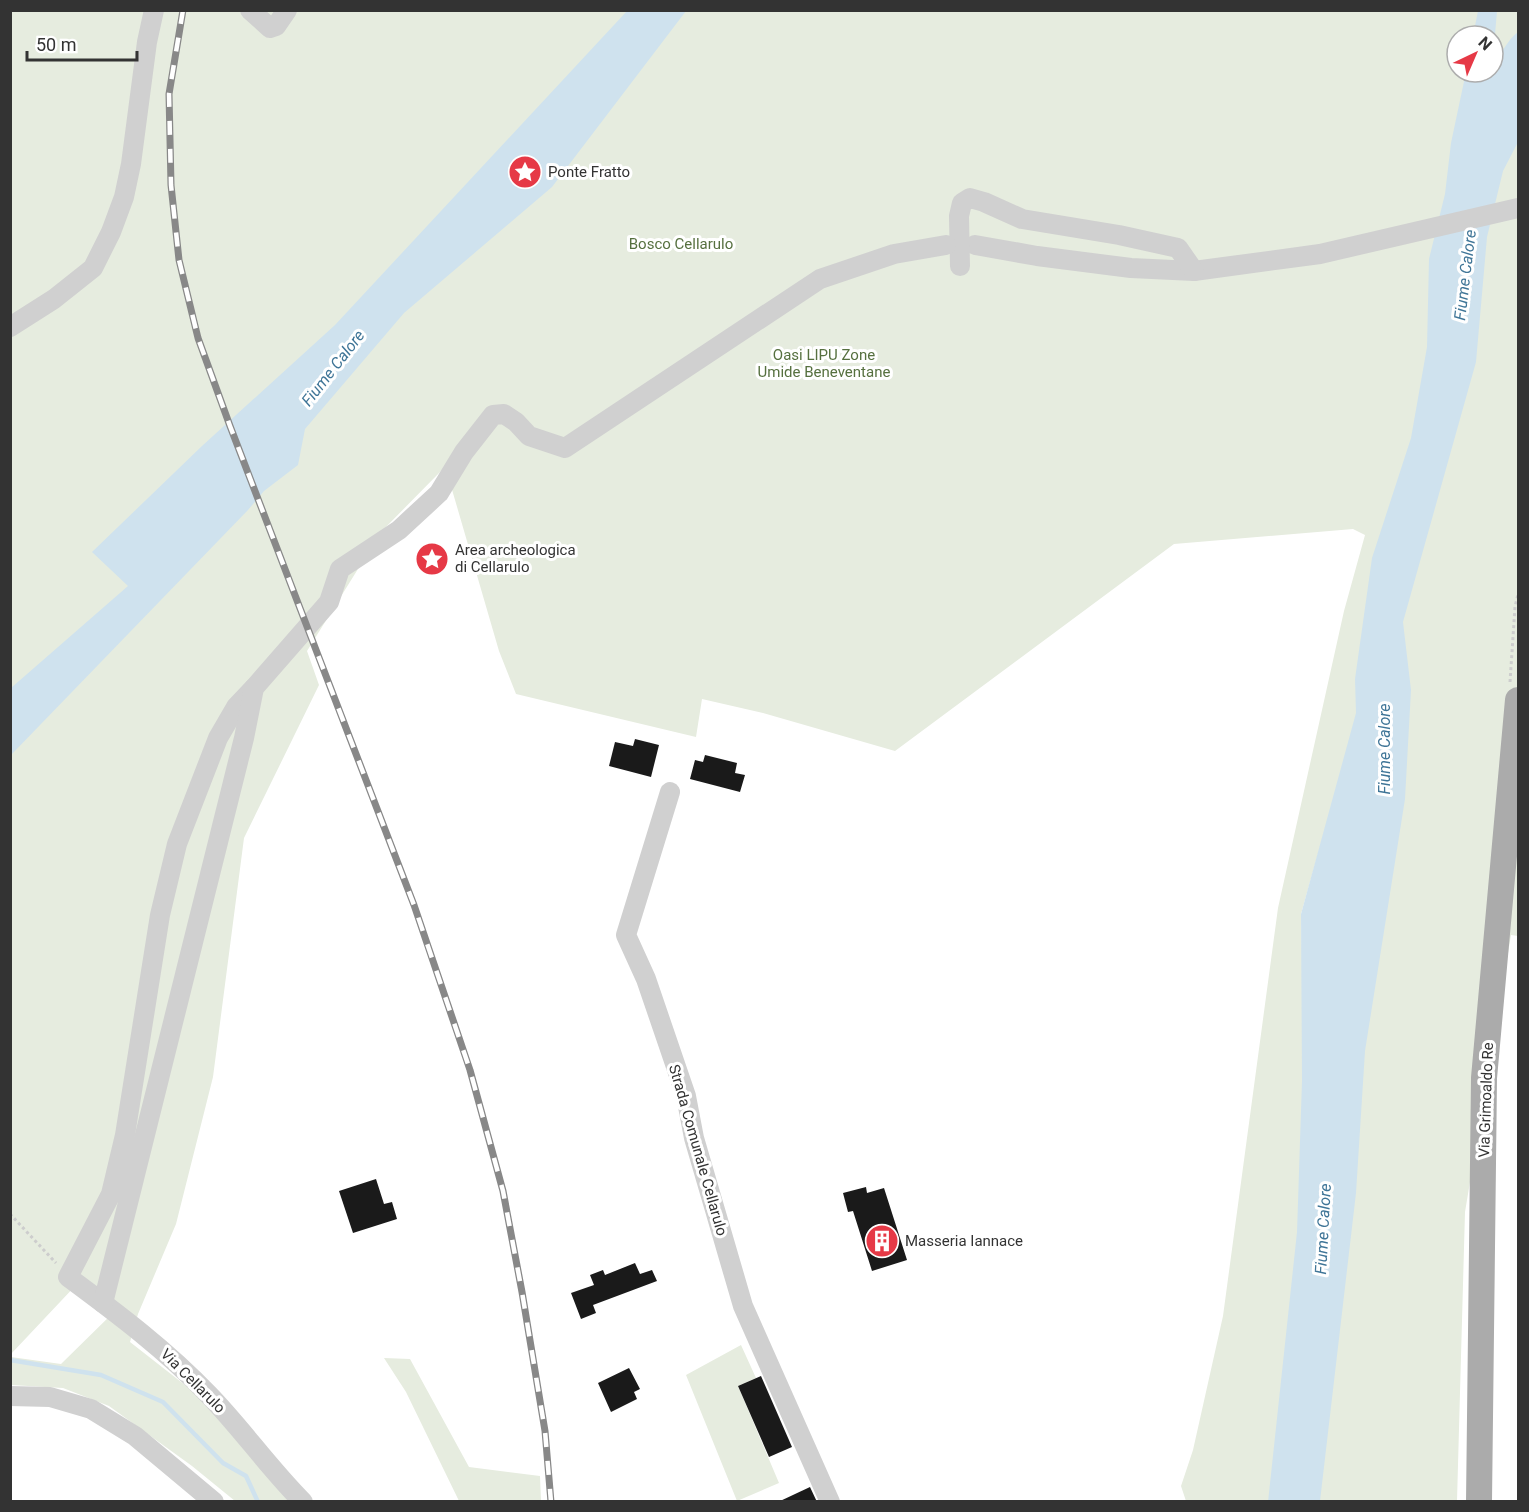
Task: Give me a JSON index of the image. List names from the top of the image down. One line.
{"streets":{"main road":["Via Grimoaldo Re"],"street":["Strada Comunale Cellarulo","Via Cellarulo"]},"water":["Fiume Calore"],"parks":["Bosco Cellarulo","Oasi LIPU Zone Umide Beneventane"],"places":{"place":["Ponte Fratto","Area archeologica di Cellarulo"],"building":["Masseria Iannace"]},"scale_bar":"50 m","north":"top right"}
